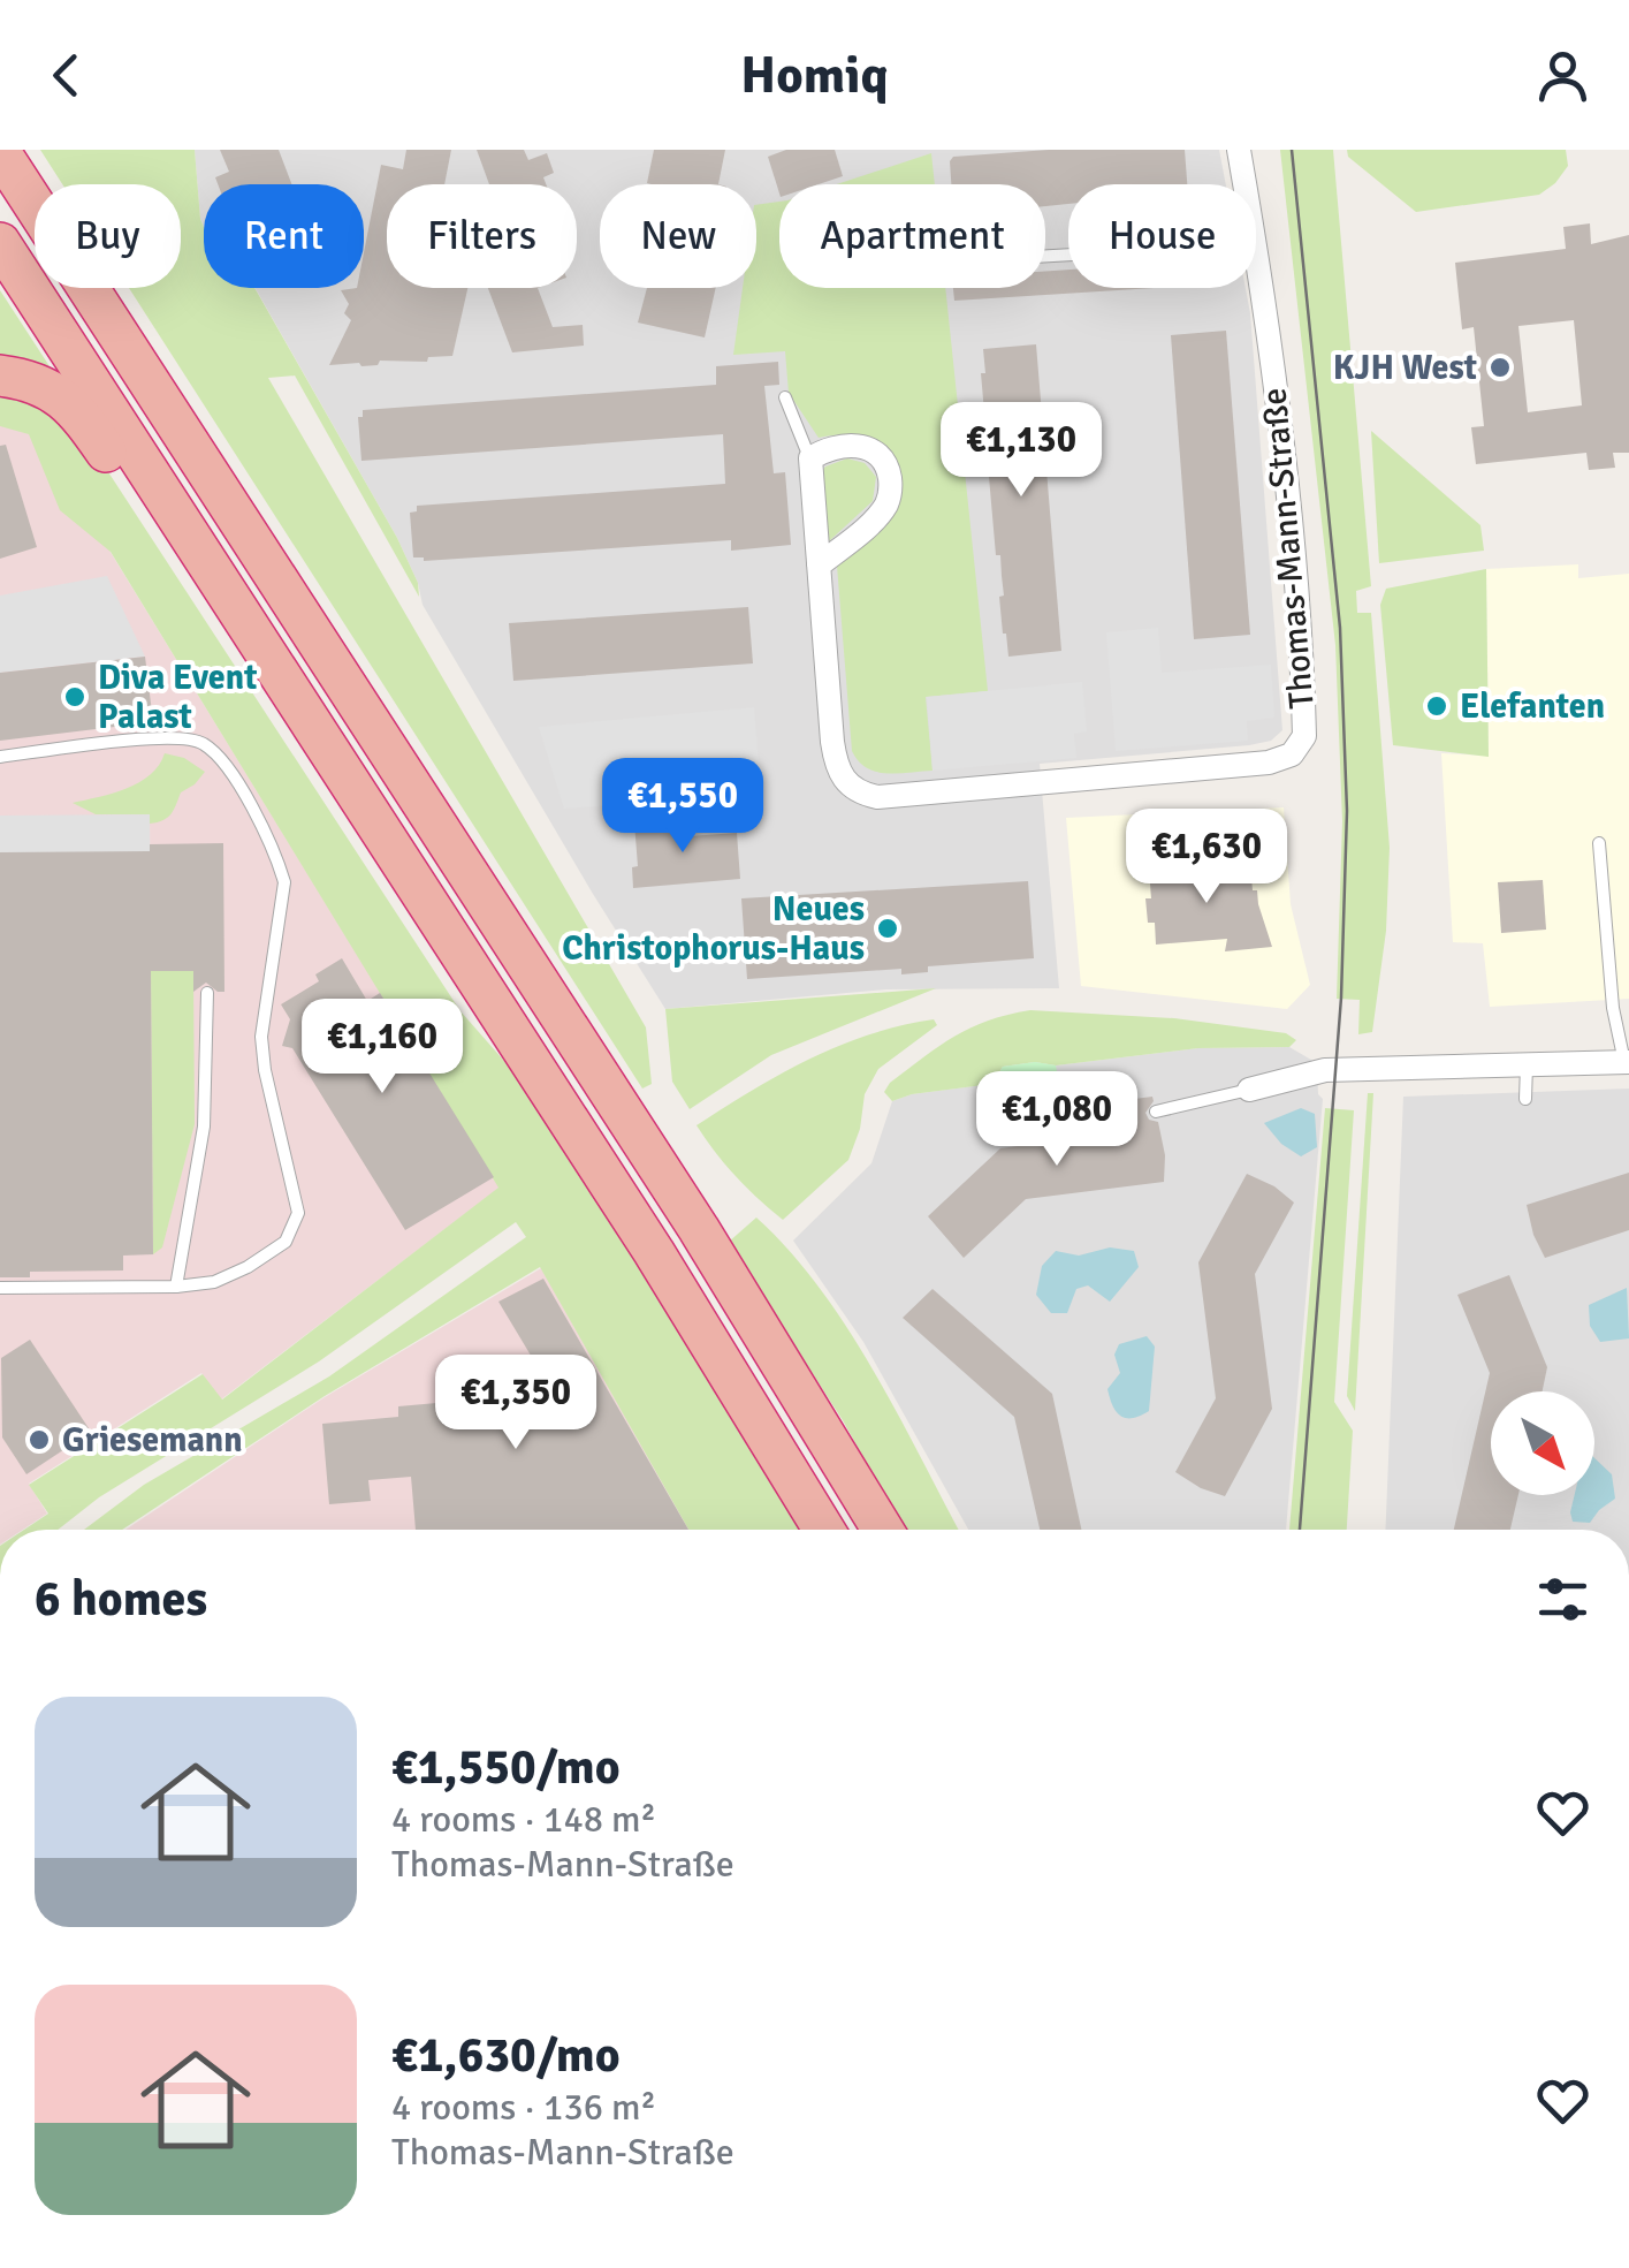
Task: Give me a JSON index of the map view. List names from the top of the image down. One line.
{"streets":{"street":["Thomas-Mann-Straße"]},"places":["KJH West","Diva Event Palast","Elefanten","Neues Christophorus-Haus","Griesemann"],"north":"bottom right","page":{"header":"Homiq","chip":["Buy","Rent","Filters","New","Apartment","House"],"price":["€1,130","€1,550","€1,630","€1,160","€1,080","€1,350"],"heading":"6 homes","list":[{"name":"€1,550/mo","note":"4 rooms · 148 m² · Thomas-Mann-Straße"},{"name":"€1,630/mo","note":"4 rooms · 136 m² · Thomas-Mann-Straße"}]}}
